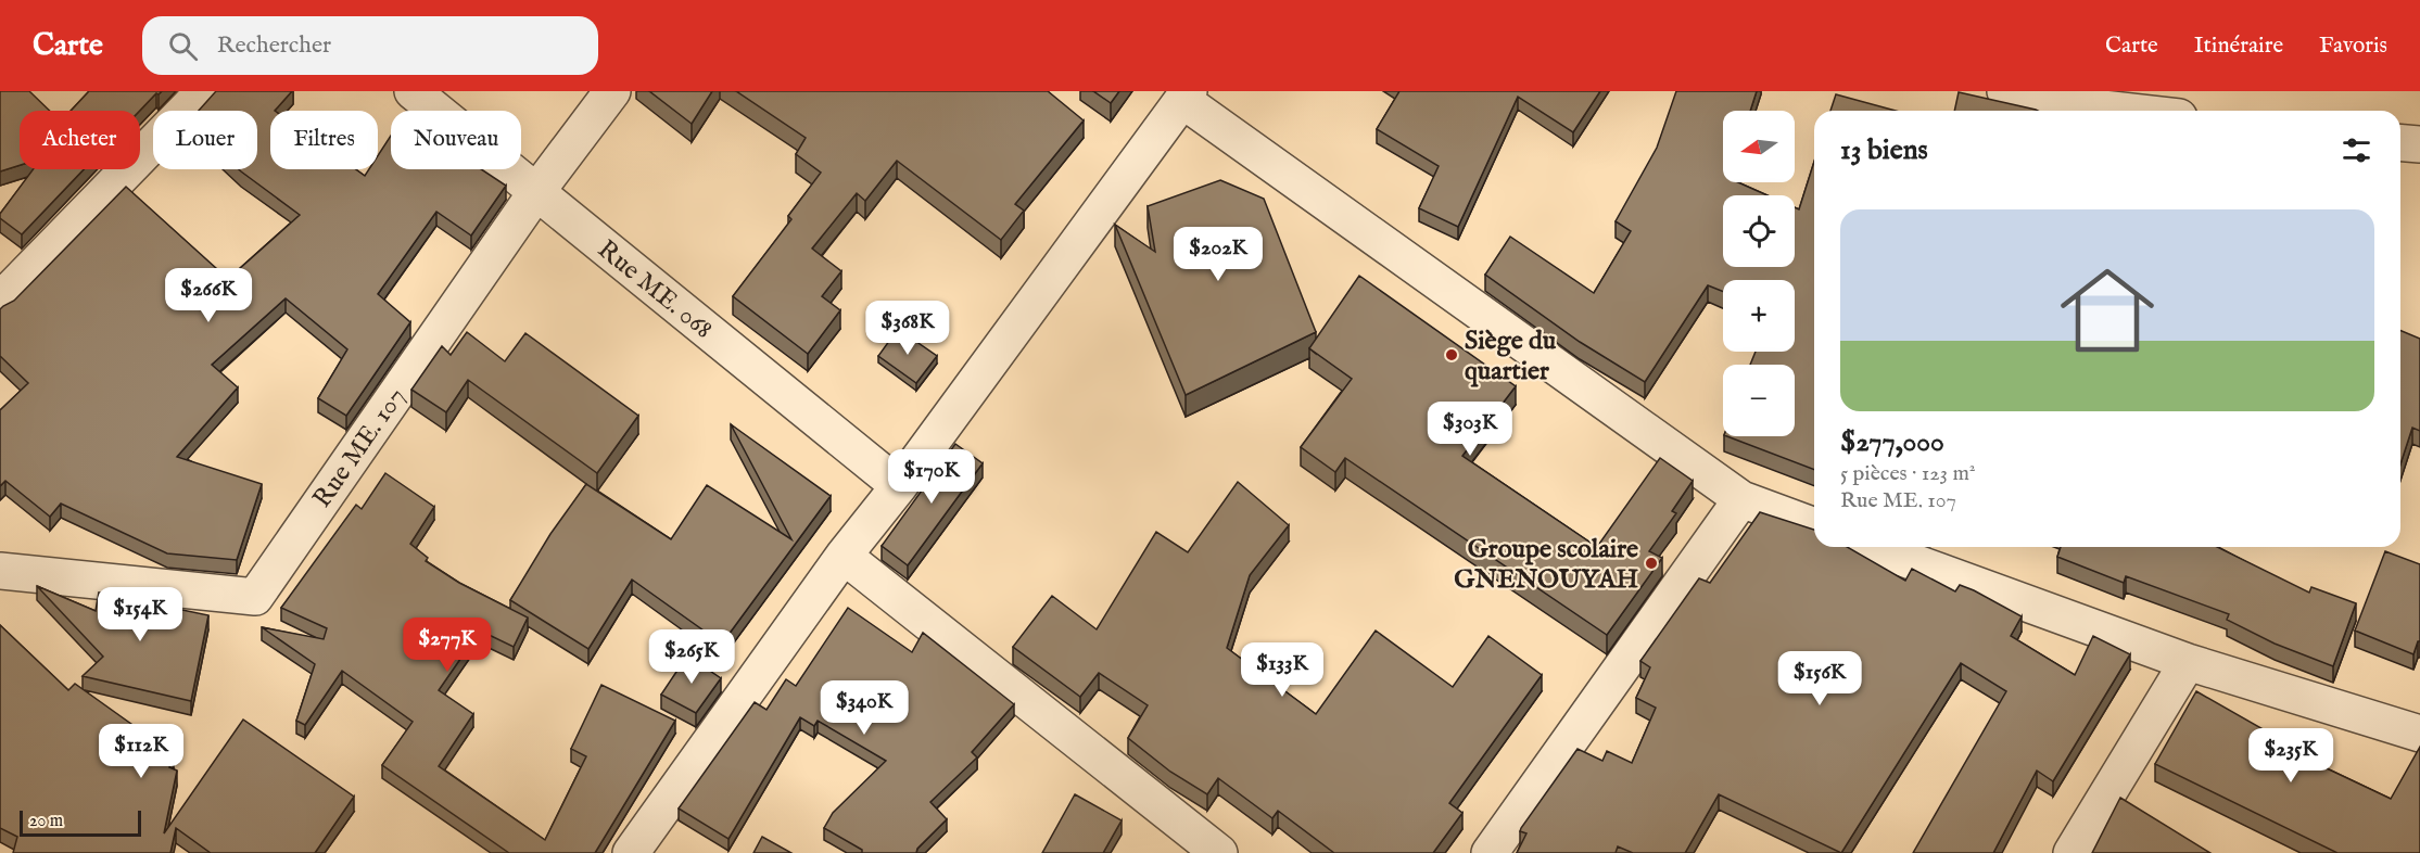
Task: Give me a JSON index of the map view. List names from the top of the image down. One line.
{"streets":{"street":["Rue ME. 068","Rue ME. 107"]},"crossings":[["Rue ME. 068","Rue ME. 107"]],"places":["Siège du quartier","Groupe scolaire GNENOUYAH"],"scale_bar":"20 m","north":"left","page":{"header":"Carte","search":"Rechercher","nav":["Carte","Itinéraire","Favoris"],"map_buttons":["+","−"],"chip":["Acheter","Louer","Filtres","Nouveau"],"heading":"13 biens","list":[{"name":"$277,000","note":"5 pièces · 123 m² · Rue ME. 107"}],"price":["$202K","$266K","$368K","$303K","$170K","$154K","$277K","$265K","$133K","$156K","$340K","$112K","$235K"],"scale":"20 m"}}
